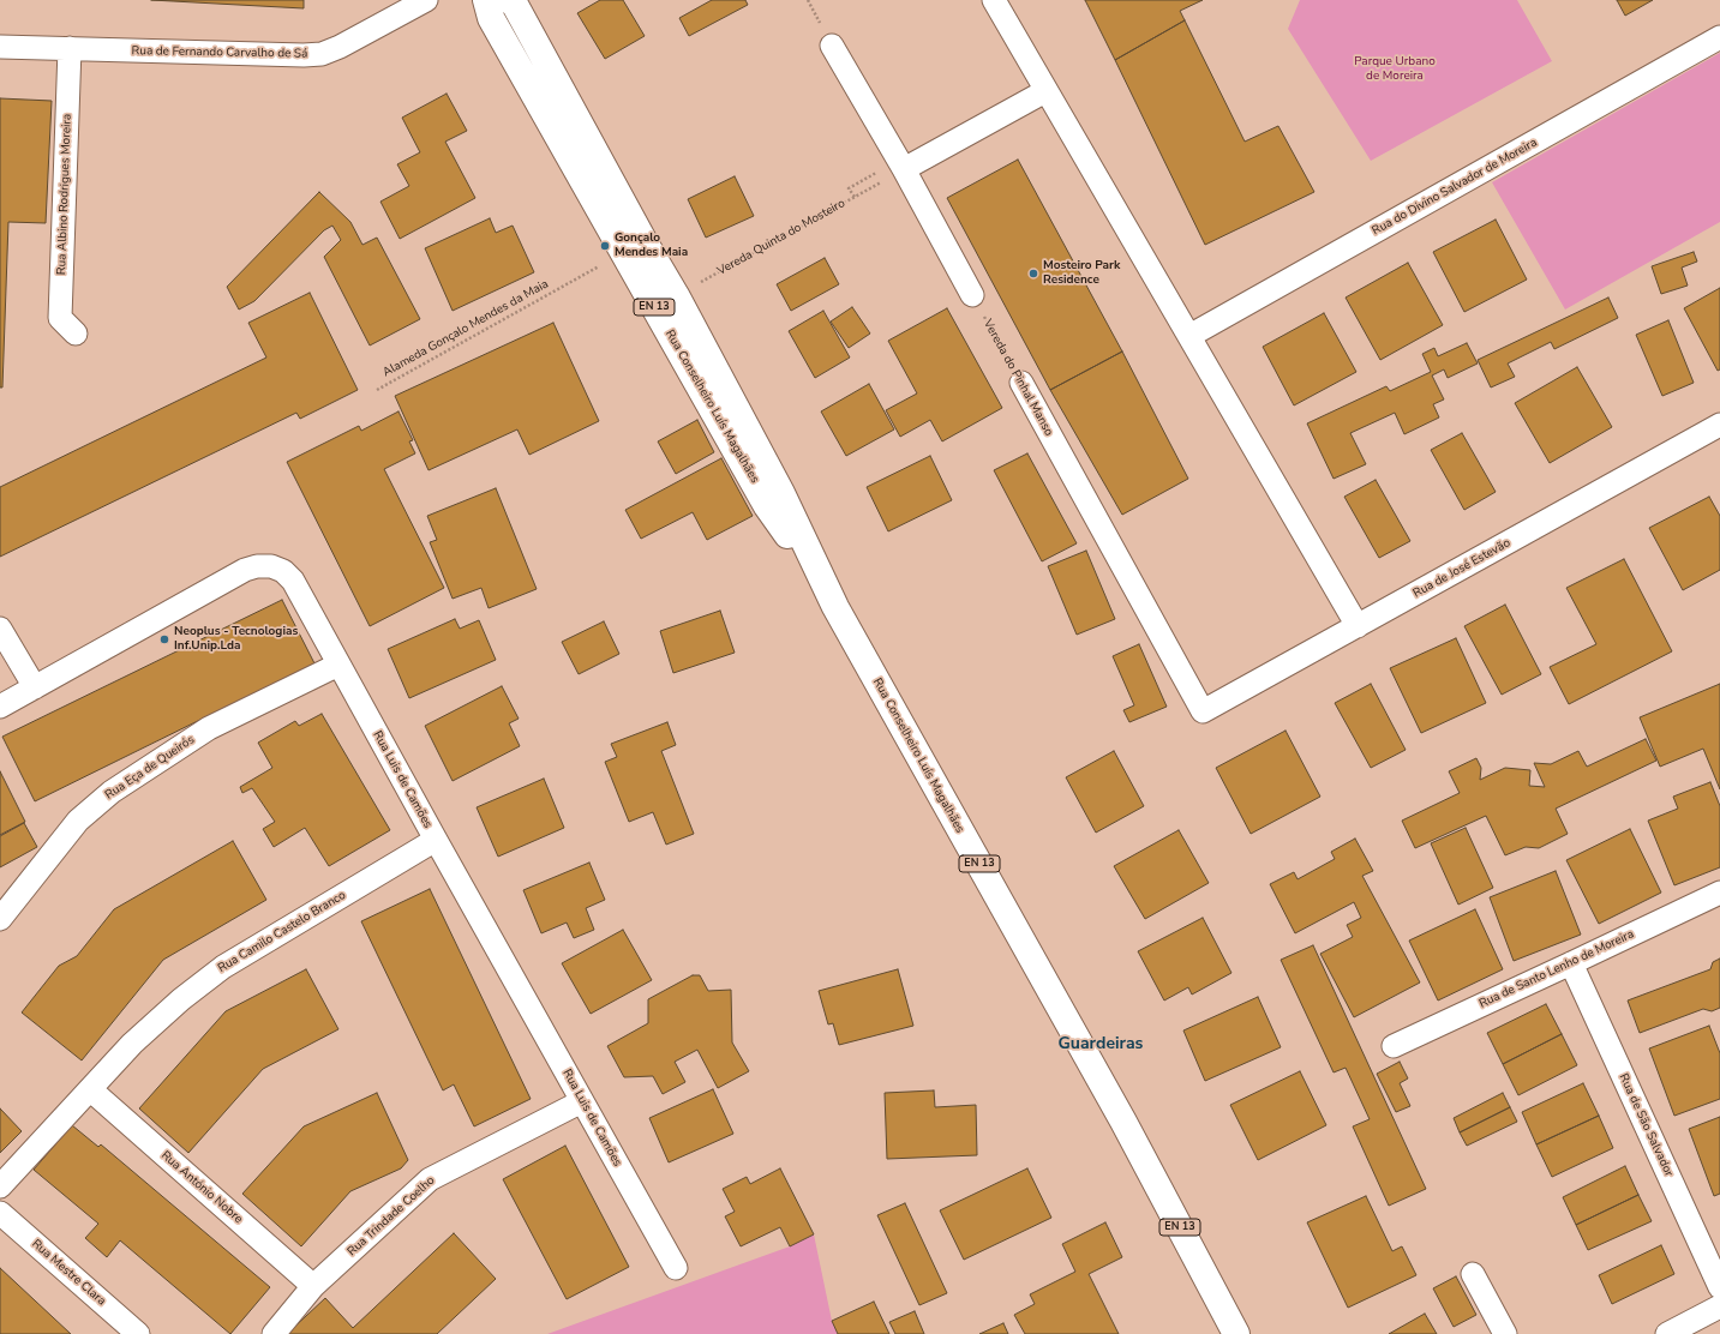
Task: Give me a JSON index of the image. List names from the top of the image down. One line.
{"streets":{"main road":["EN 13","Rua Conselheiro Luís Magalhães"],"street":["Rua de Fernando Carvalho de Sá","Rua do Divino Salvador de Moreira","Rua Albino Rodrigues Moreira","Vereda do Pinhal Manso","Rua de José Estevão","Rua Eça de Queirós","Rua Luis de Camões","Rua Camilo Castelo Branco","Rua de Santo Lenho de Moreira","Rua de São Salvador","Rua António Nobre","Rua Trindade Coelho","Rua Mestre Clara"],"path":["Vereda Quinta do Mosteiro","Alameda Gonçalo Mendes da Maia"]},"crossings":[["Rua de Fernando Carvalho de Sá","Rua Albino Rodrigues Moreira"],["Vereda Quinta do Mosteiro","Rua Conselheiro Luís Magalhães"],["Vereda do Pinhal Manso","Rua de José Estevão"],["Rua Eça de Queirós","Rua Luis de Camões"],["Rua Luis de Camões","Rua Camilo Castelo Branco"],["Rua Luis de Camões","Rua Trindade Coelho"],["Rua Camilo Castelo Branco","Rua António Nobre"],["Rua de Santo Lenho de Moreira","Rua de São Salvador"],["Rua António Nobre","Rua Trindade Coelho"]],"districts":["Guardeiras"],"parks":["Parque Urbano de Moreira"],"places":["Gonçalo Mendes Maia","Mosteiro Park Residence","Neoplus - Tecnologias Inf.Unip.Lda"]}
